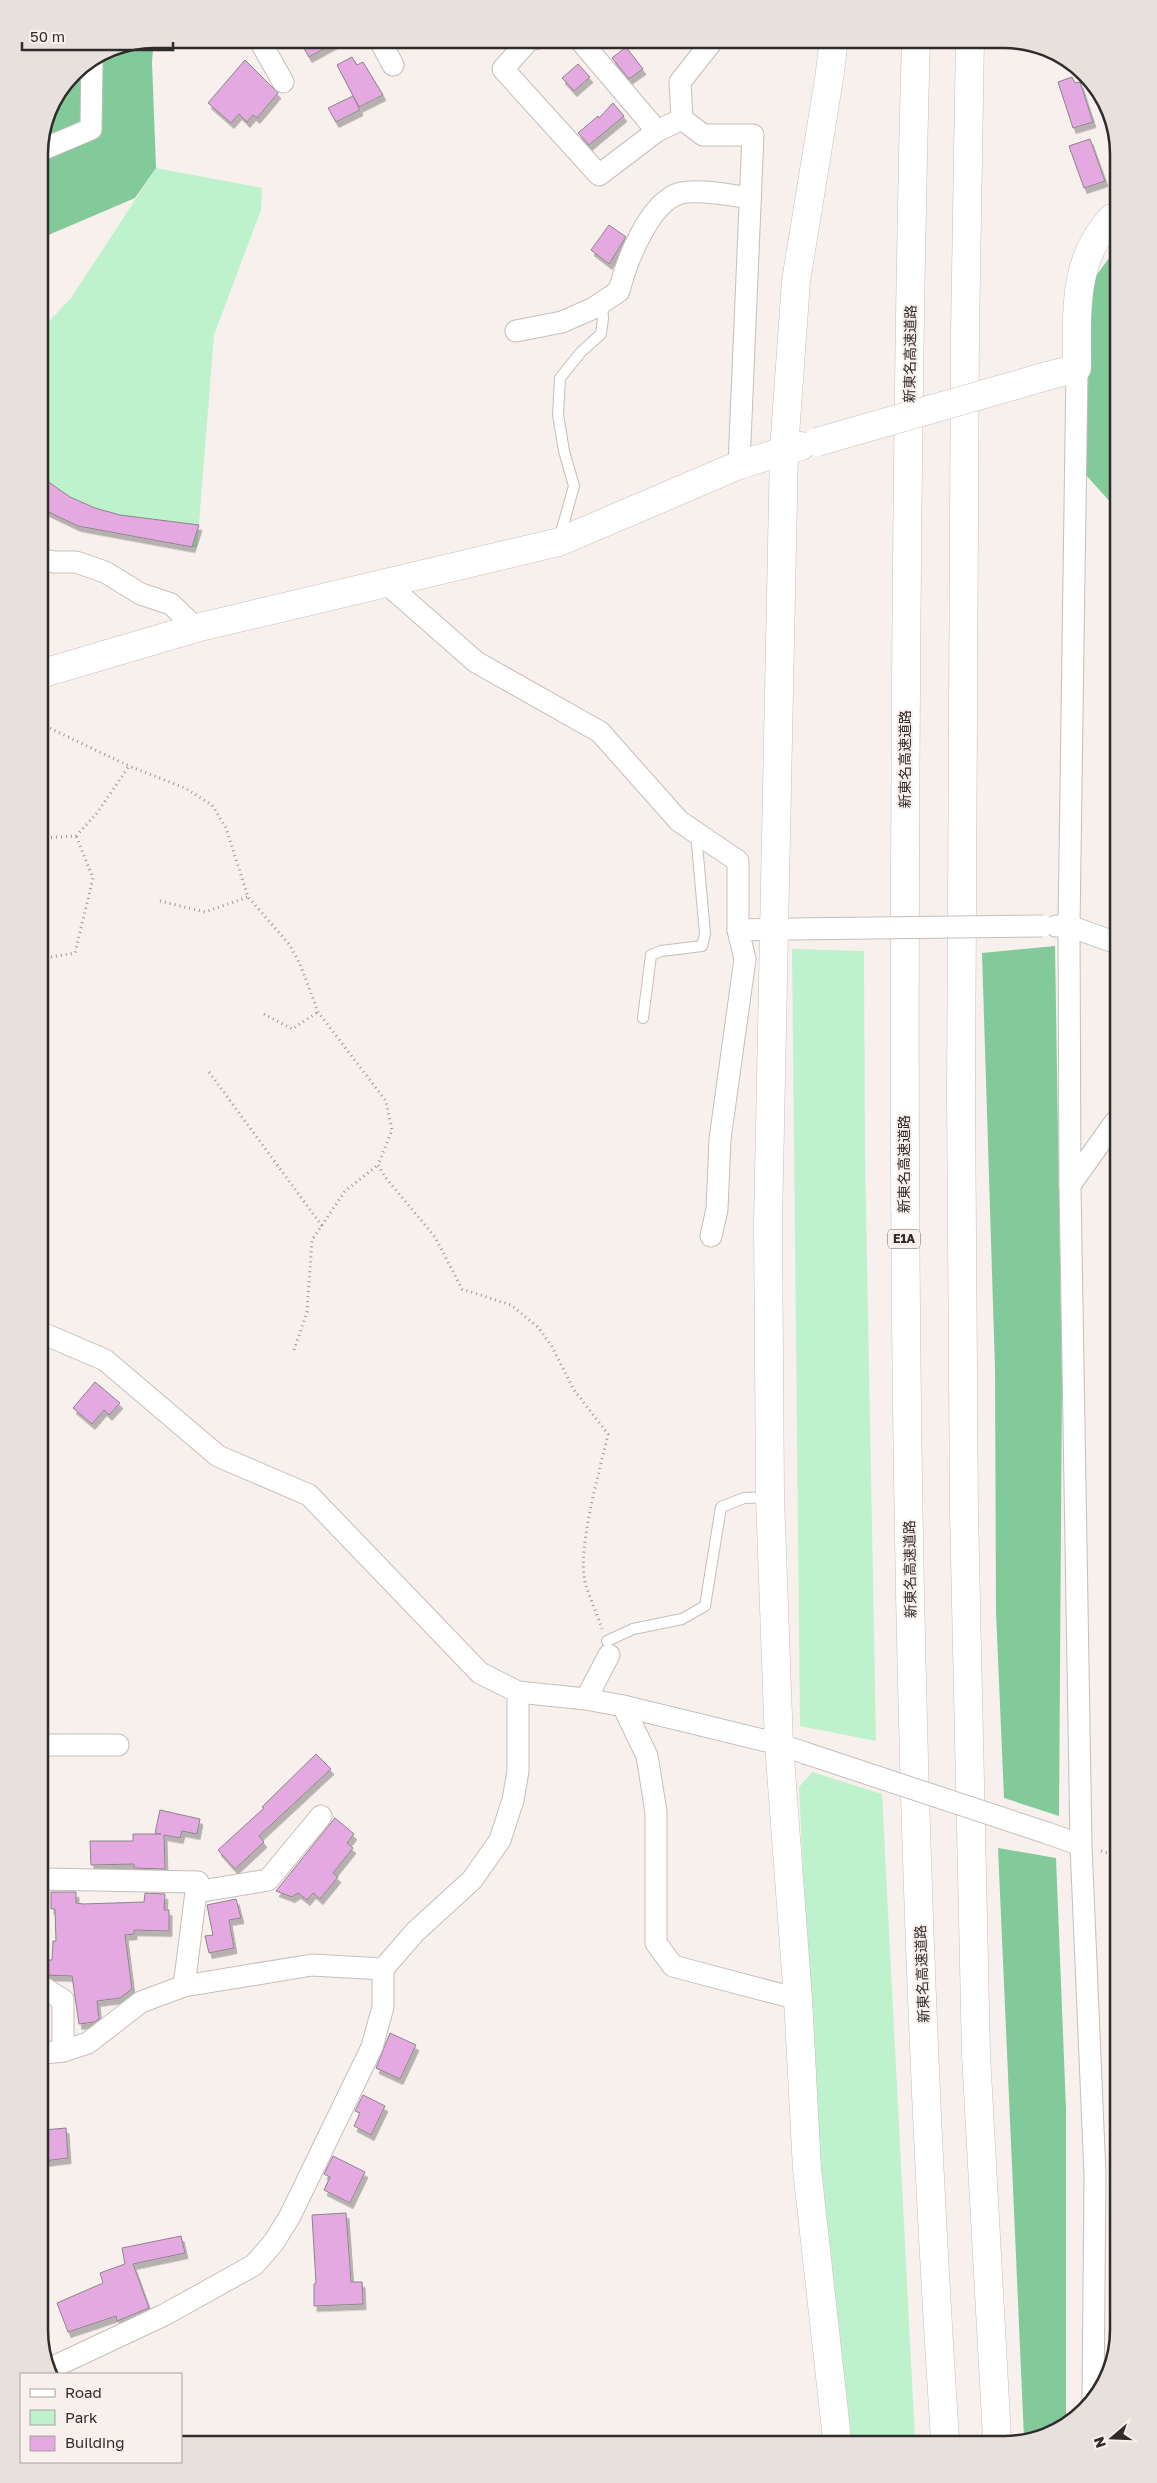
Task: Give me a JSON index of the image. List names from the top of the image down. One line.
{"streets":{"main road":["新東名高速道路","E1A"]},"legend":["Road","Park","Building"],"scale_bar":"50 m","north":"left"}
